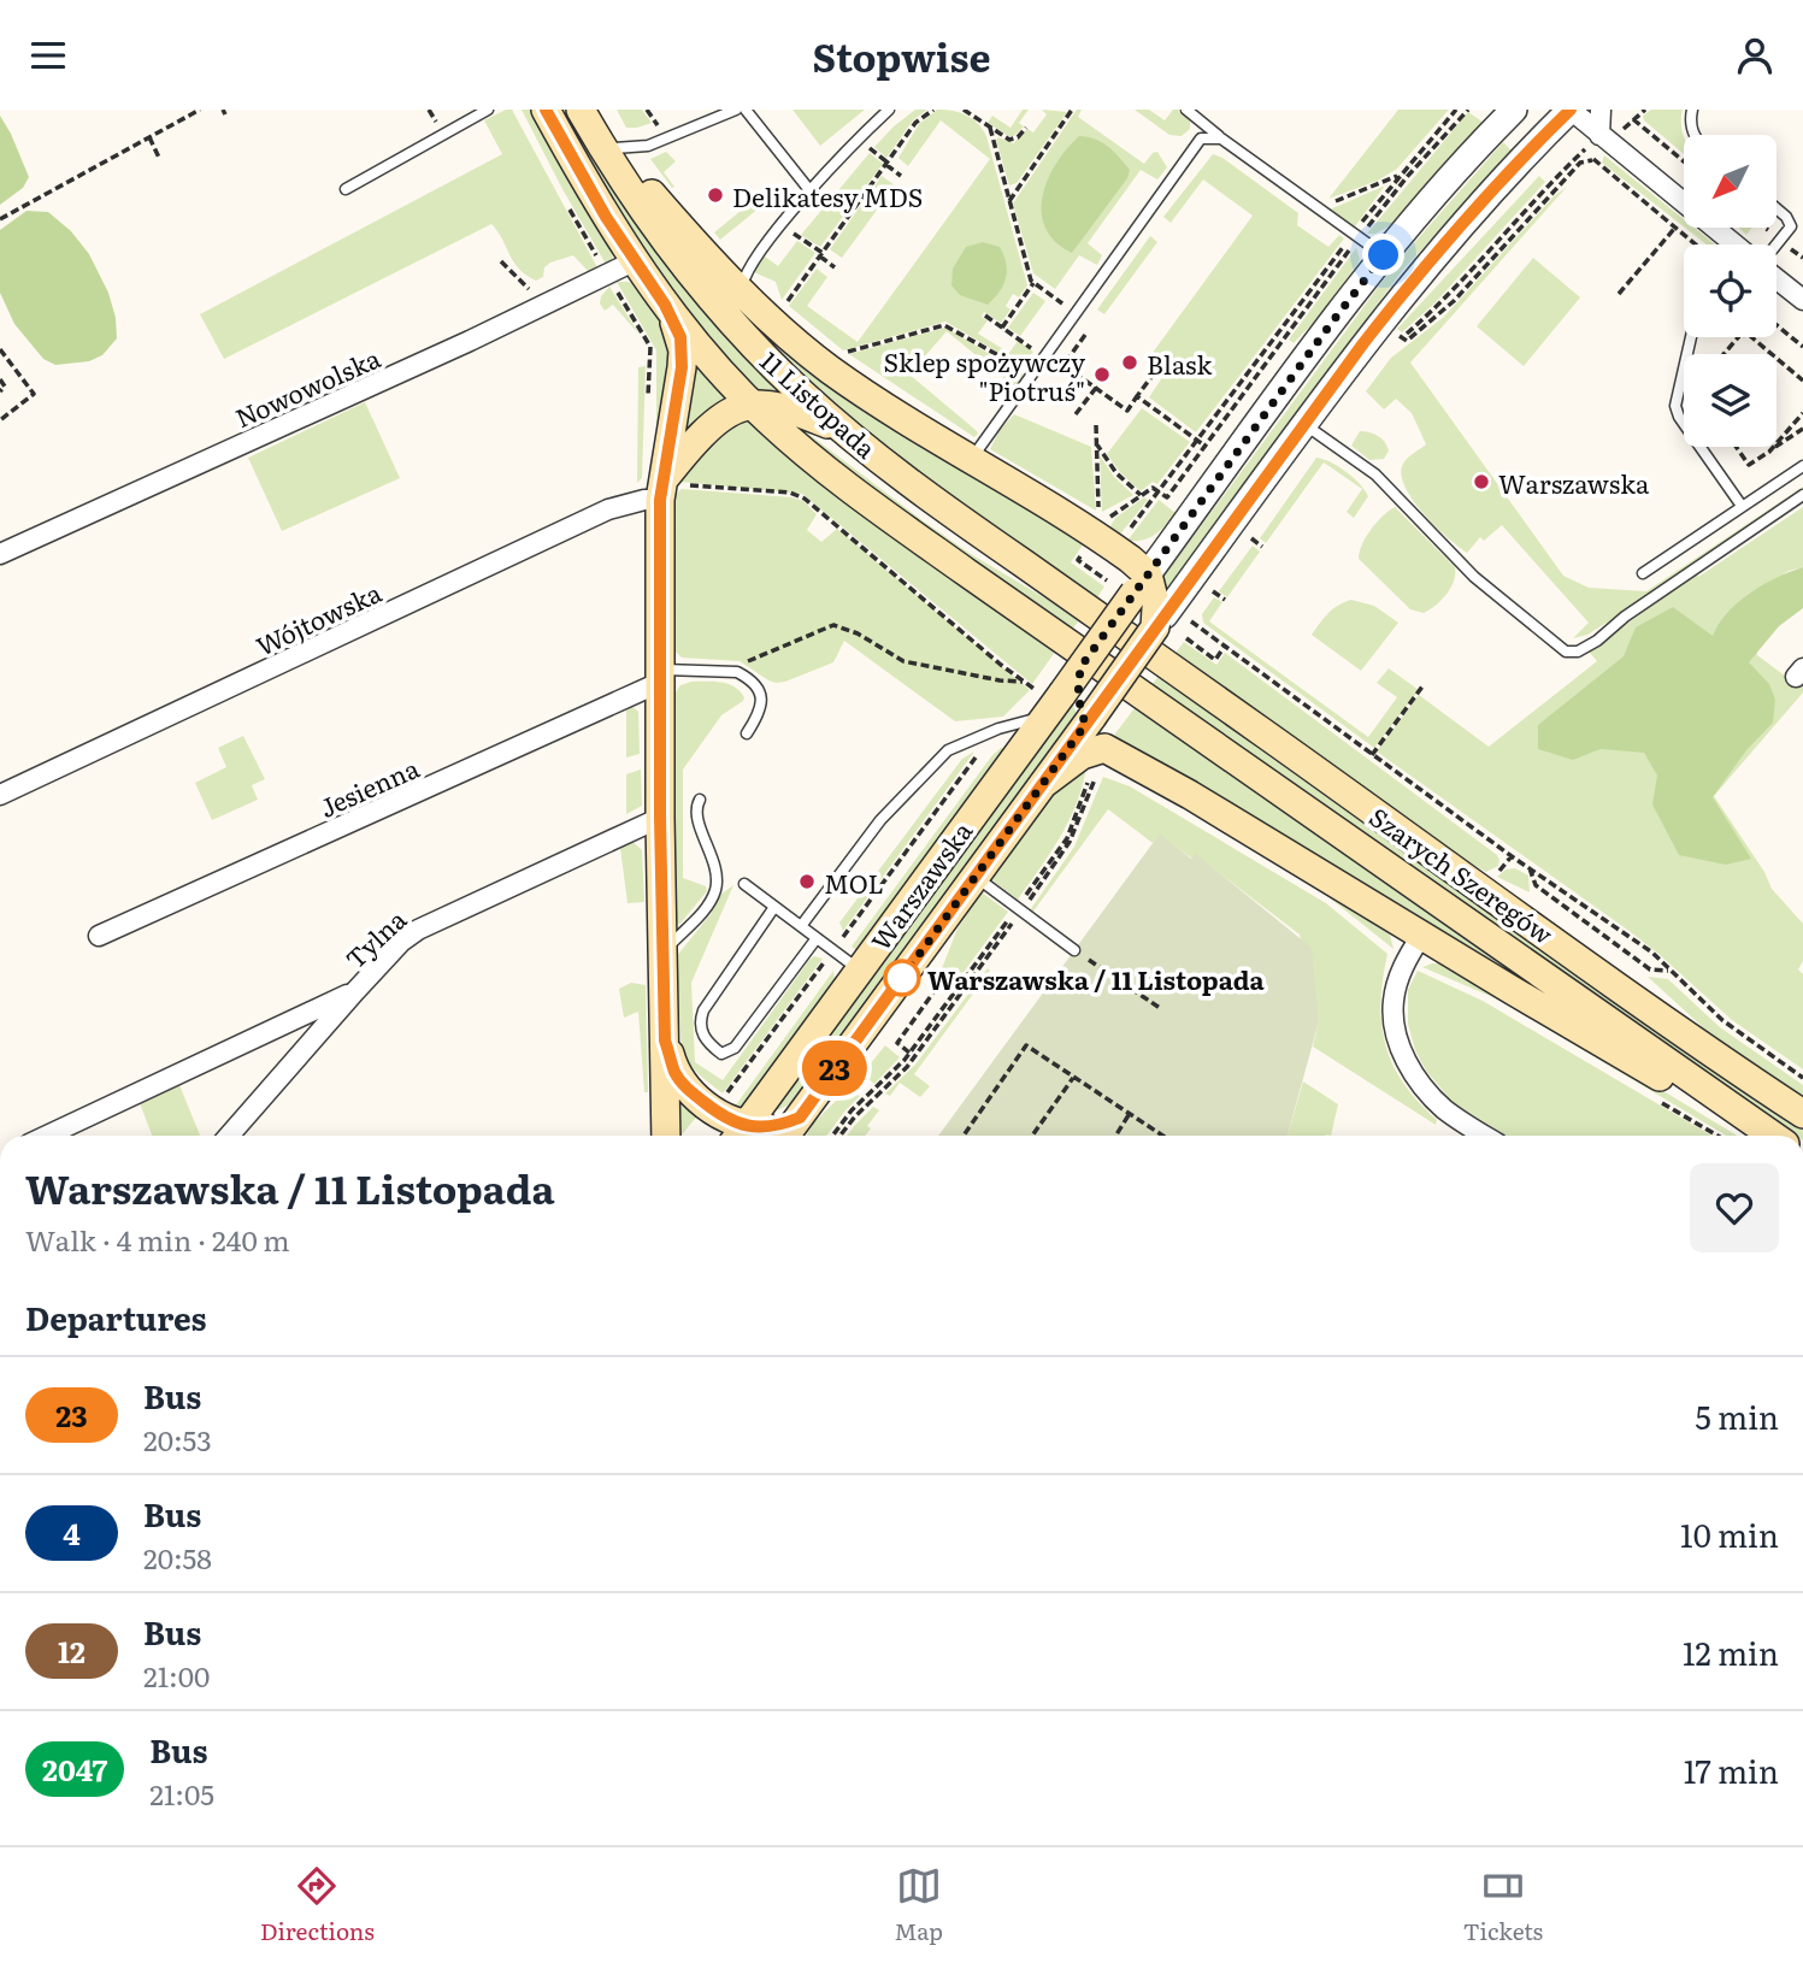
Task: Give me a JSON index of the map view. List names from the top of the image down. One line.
{"streets":{"main road":["11 Listopada","Szarych Szeregów","Warszawska"],"street":["Nowowolska","Wójtowska","Jesienna","Tylna"]},"crossings":[["Nowowolska","11 Listopada"],["11 Listopada","Wójtowska"],["11 Listopada","Jesienna"],["11 Listopada","Szarych Szeregów"],["11 Listopada","Warszawska"],["11 Listopada","Tylna"],["Szarych Szeregów","Warszawska"]],"places":["Delikatesy MDS","Blask","Sklep spożywczy \"Piotruś\"","Warszawska","MOL","Warszawska / 11 Listopada"],"lines":["bus line 23"],"north":"bottom left","page":{"header":"Stopwise","on_map":"23","heading":[["Warszawska / 11 Listopada","Walk · 4 min · 240 m"],"Departures"],"list":[{"mark":"23","name":"Bus","note":"20:53","value":"5 min"},{"mark":"4","name":"Bus","note":"20:58","value":"10 min"},{"mark":"12","name":"Bus","note":"21:00","value":"12 min"},{"mark":"2047","name":"Bus","note":"21:05","value":"17 min"}],"tabs":["Directions","Map","Tickets"]}}
